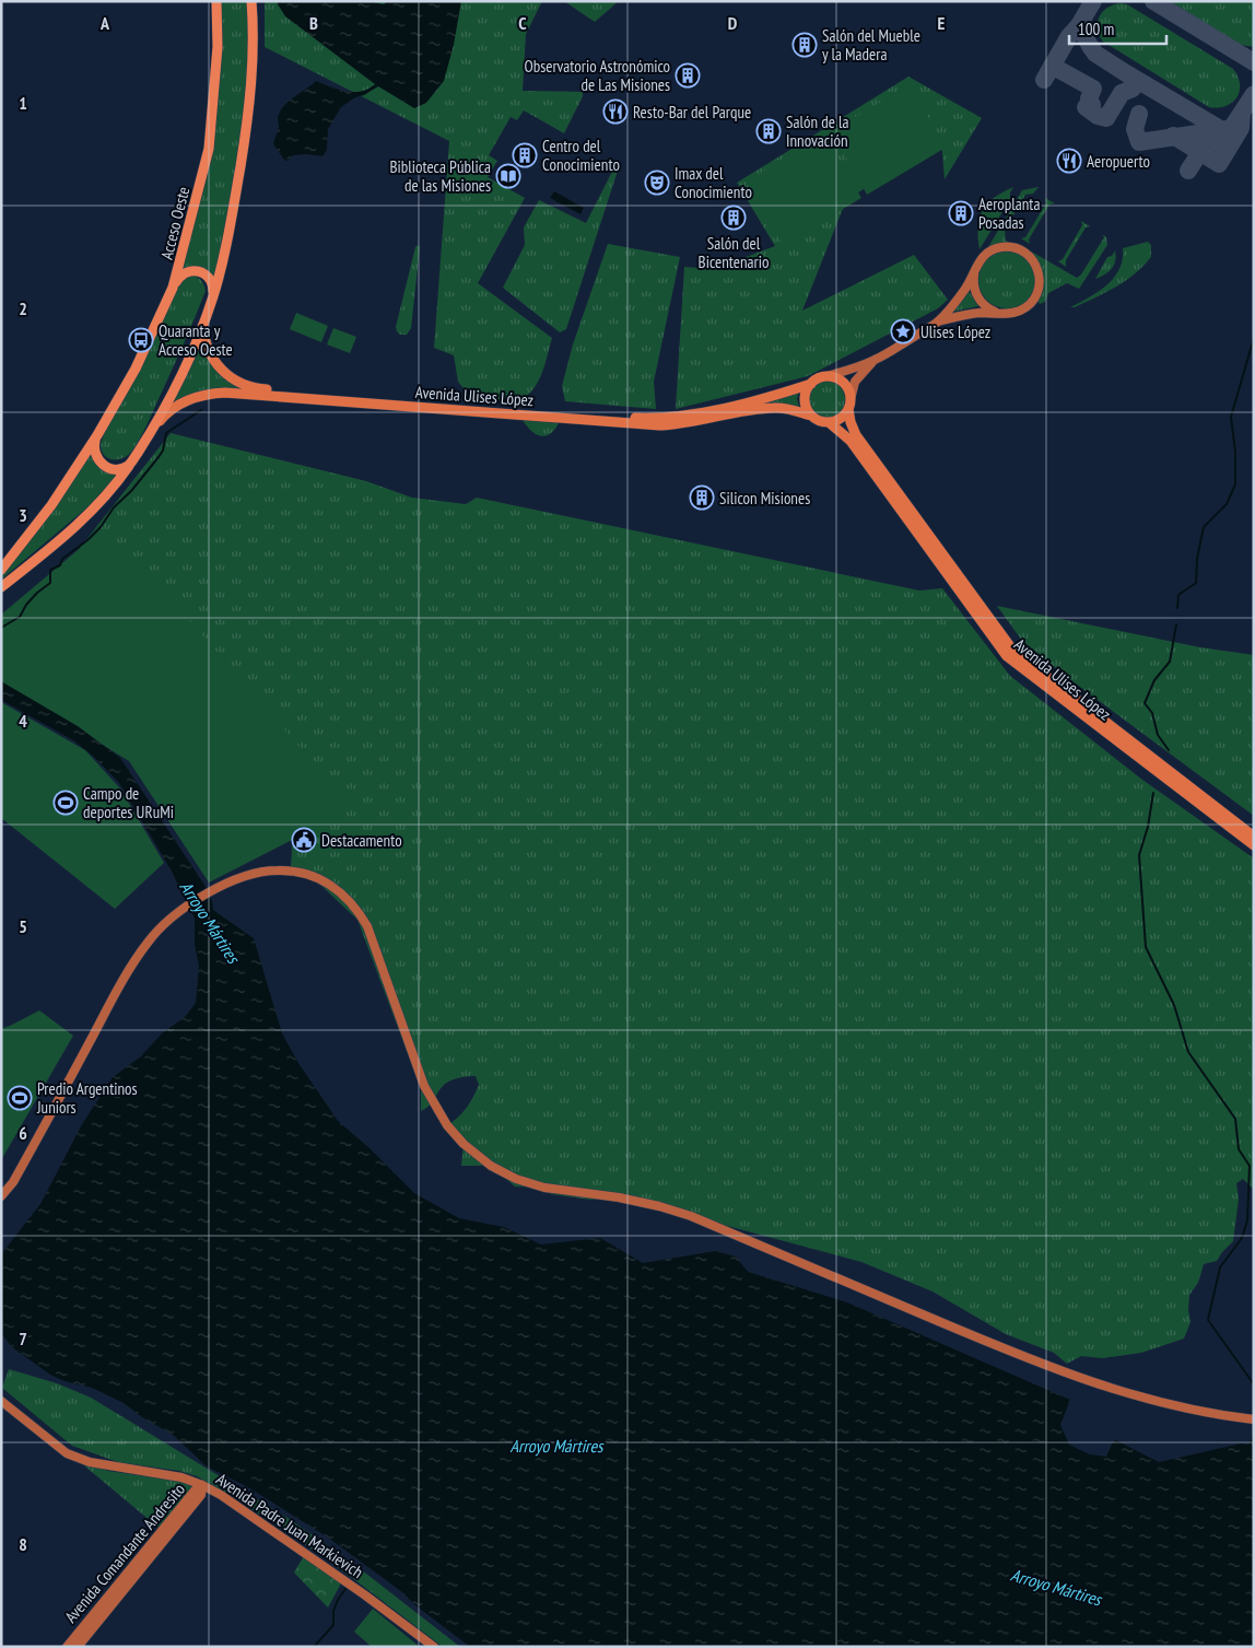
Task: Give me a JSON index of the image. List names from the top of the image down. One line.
{"streets":{"highway":["Acceso Oeste"],"main road":["Avenida Ulises López","Avenida Padre Juan Markievich","Avenida Comandante Andresito"]},"crossings":[["Avenida Padre Juan Markievich","Avenida Comandante Andresito"]],"water":["Arroyo Mártires"],"places":{"building":["Salón del Mueble y la Madera","Observatorio Astronómico de Las Misiones","Salón de la Innovación","Centro del Conocimiento","Aeroplanta Posadas","Salón del Bicentenario","Silicon Misiones"],"restaurant":["Resto-Bar del Parque","Aeropuerto"],"library":["Biblioteca Pública de las Misiones"],"theatre":["Imax del Conocimiento"],"place":["Ulises López"],"bus stop":["Quaranta y Acceso Oeste"],"sports":["Campo de deportes URuMi","Predio Argentinos Juniors"],"public building":["Destacamento"]},"scale_bar":"100 m","grid":{"columns":["A","B","C","D","E"],"rows":["1","2","3","4","5","6","7","8"]}}
